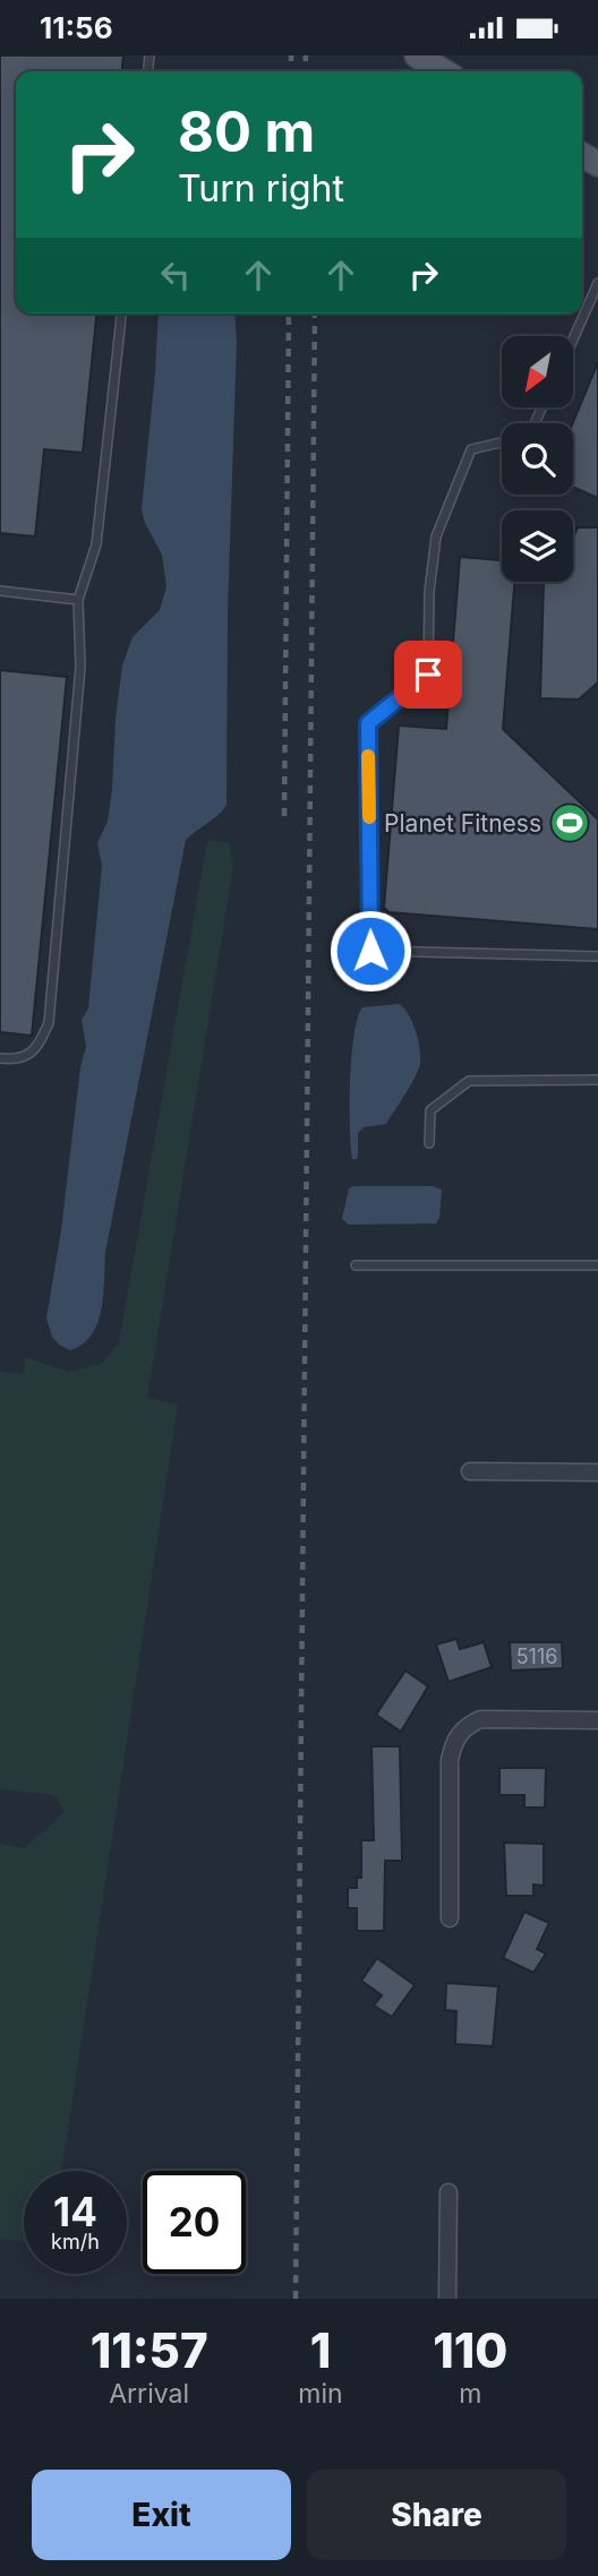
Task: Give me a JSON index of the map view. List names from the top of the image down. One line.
{"places":{"sports":["Planet Fitness"]},"house_numbers":["5116"],"north":"bottom left","page":{"status":"11:56","turn":["80 m","Turn right"],"speed":"14 km/h","limit":"20","eta":["11:57","Arrival","1","min","110","m"],"buttons":["Exit","Share"]}}
